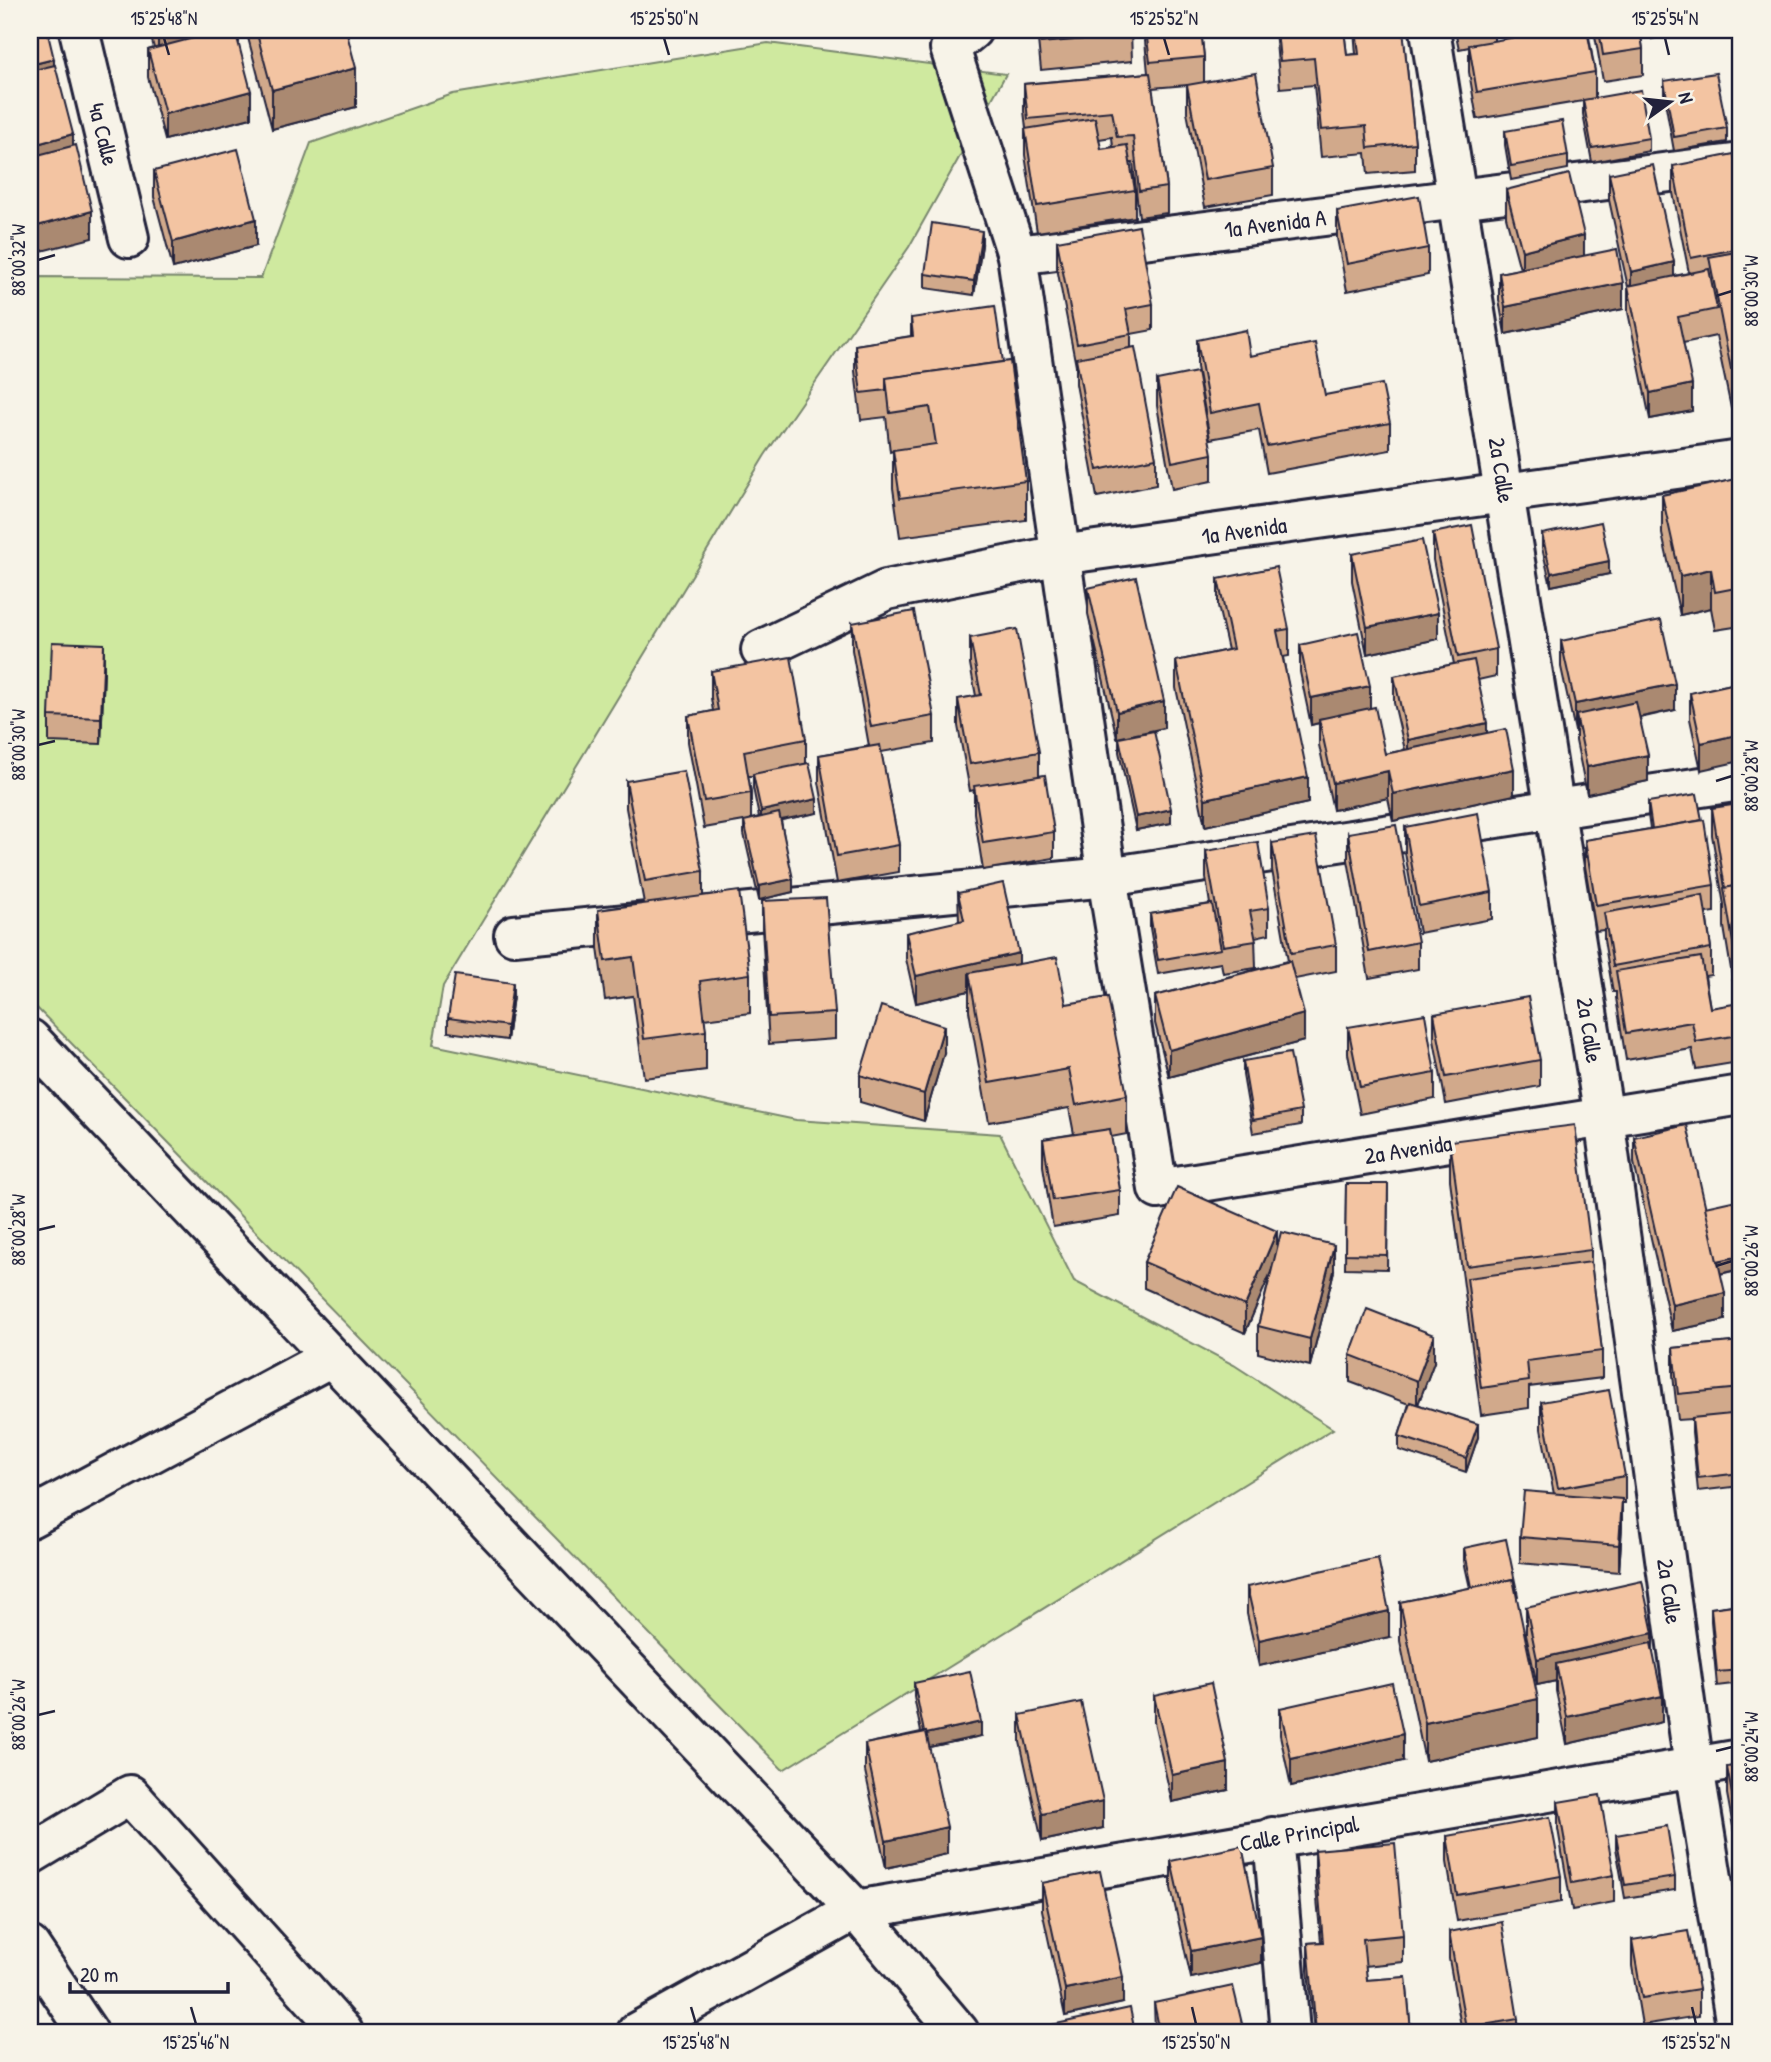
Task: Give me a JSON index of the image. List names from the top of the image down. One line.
{"streets":{"street":["4a Calle","1a Avenida A","2a Calle","1a Avenida","2a Avenida","Calle Principal"]},"crossings":[["1a Avenida A","2a Calle"],["2a Calle","1a Avenida"],["2a Calle","2a Avenida"],["2a Calle","Calle Principal"]],"scale_bar":"20 m","north":"right","coordinates":["15°25'48\"N","15°25'50\"N","15°25'52\"N","15°25'54\"N","88°00'32\"W","88°00'30\"W","88°00'28\"W","88°00'26\"W","88°00'24\"W","15°25'46\"N"]}
